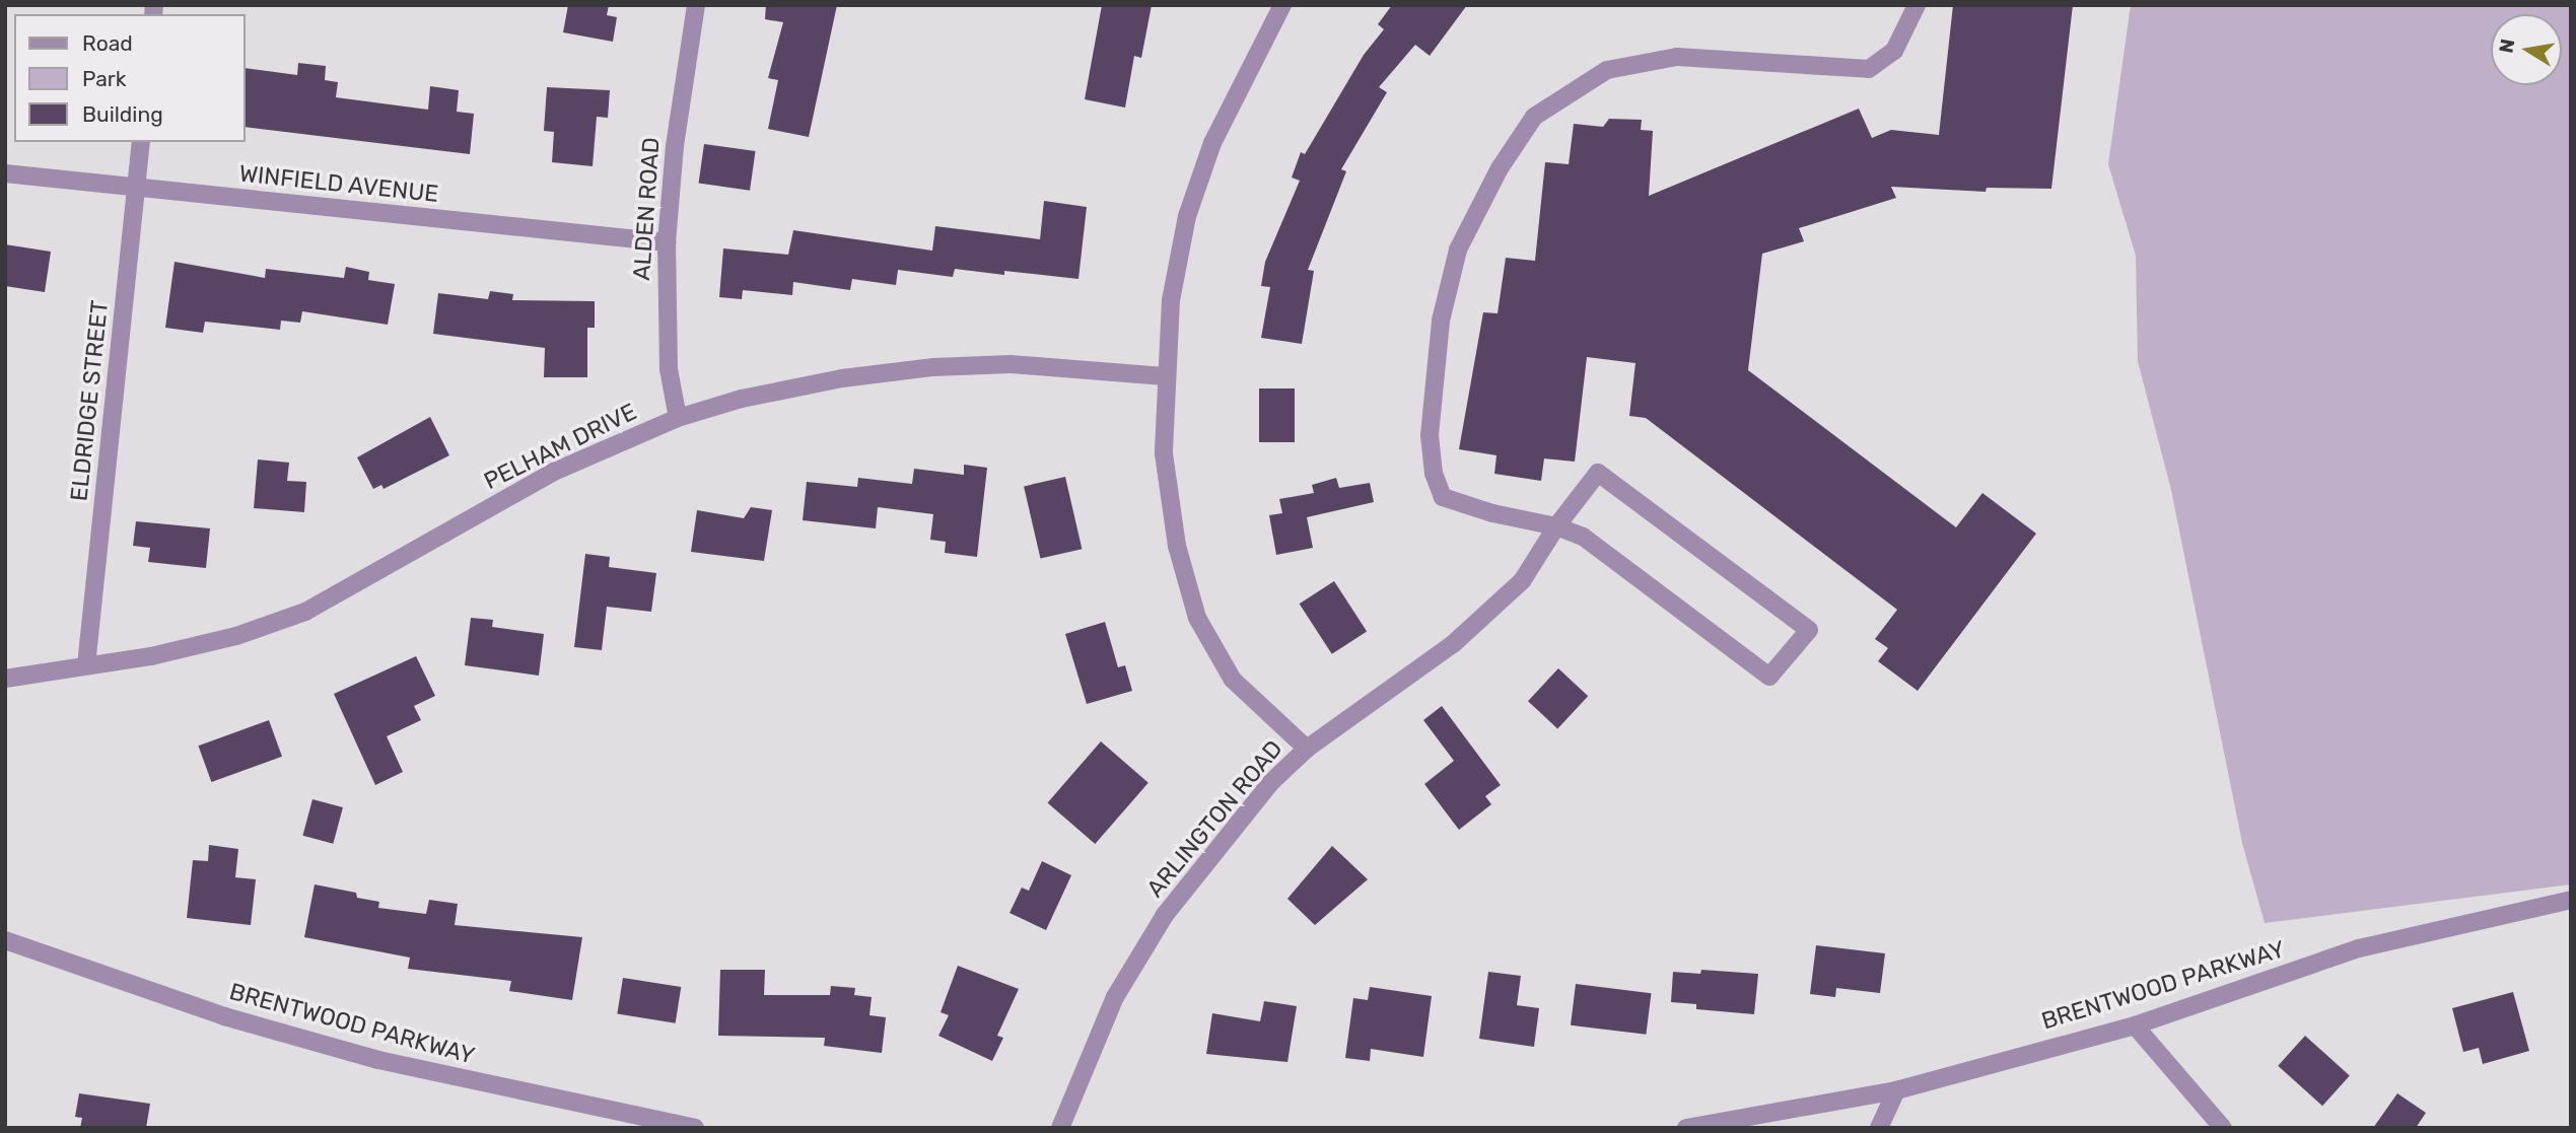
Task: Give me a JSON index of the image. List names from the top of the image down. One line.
{"streets":{"street":["WINFIELD AVENUE","ALDEN ROAD","ELDRIDGE STREET","PELHAM DRIVE","ARLINGTON ROAD","BRENTWOOD PARKWAY"]},"crossings":[["WINFIELD AVENUE","ALDEN ROAD"],["WINFIELD AVENUE","ELDRIDGE STREET"],["ALDEN ROAD","PELHAM DRIVE"],["ELDRIDGE STREET","PELHAM DRIVE"]],"legend":["Road","Park","Building"],"north":"left"}
